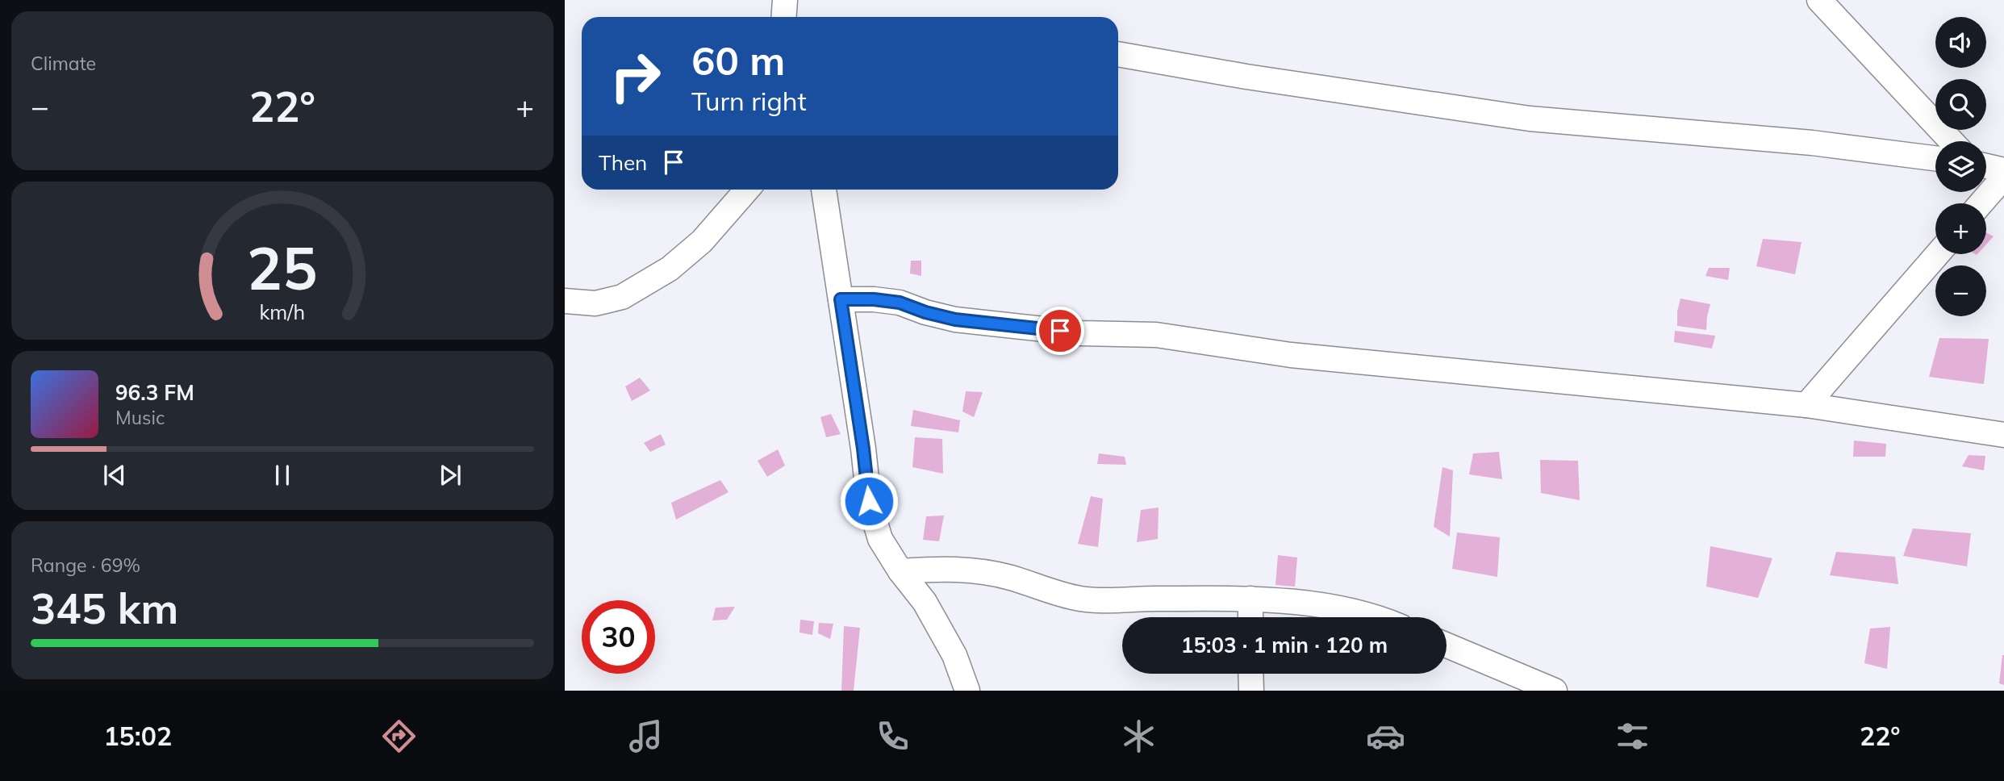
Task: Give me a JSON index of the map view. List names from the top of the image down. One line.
{"page":{"tile":["Climate",["Range · 69%","345 km"]],"map_buttons":["+","−"],"turn":["60 m","Turn right"],"heat":["−","22°","+"],"then":"Then","song":["96.3 FM","Music"],"limit":"30","trip":"15:03 · 1 min · 120 m","tabs":["15:02","22°"],"gauge":["25","km/h"]}}
